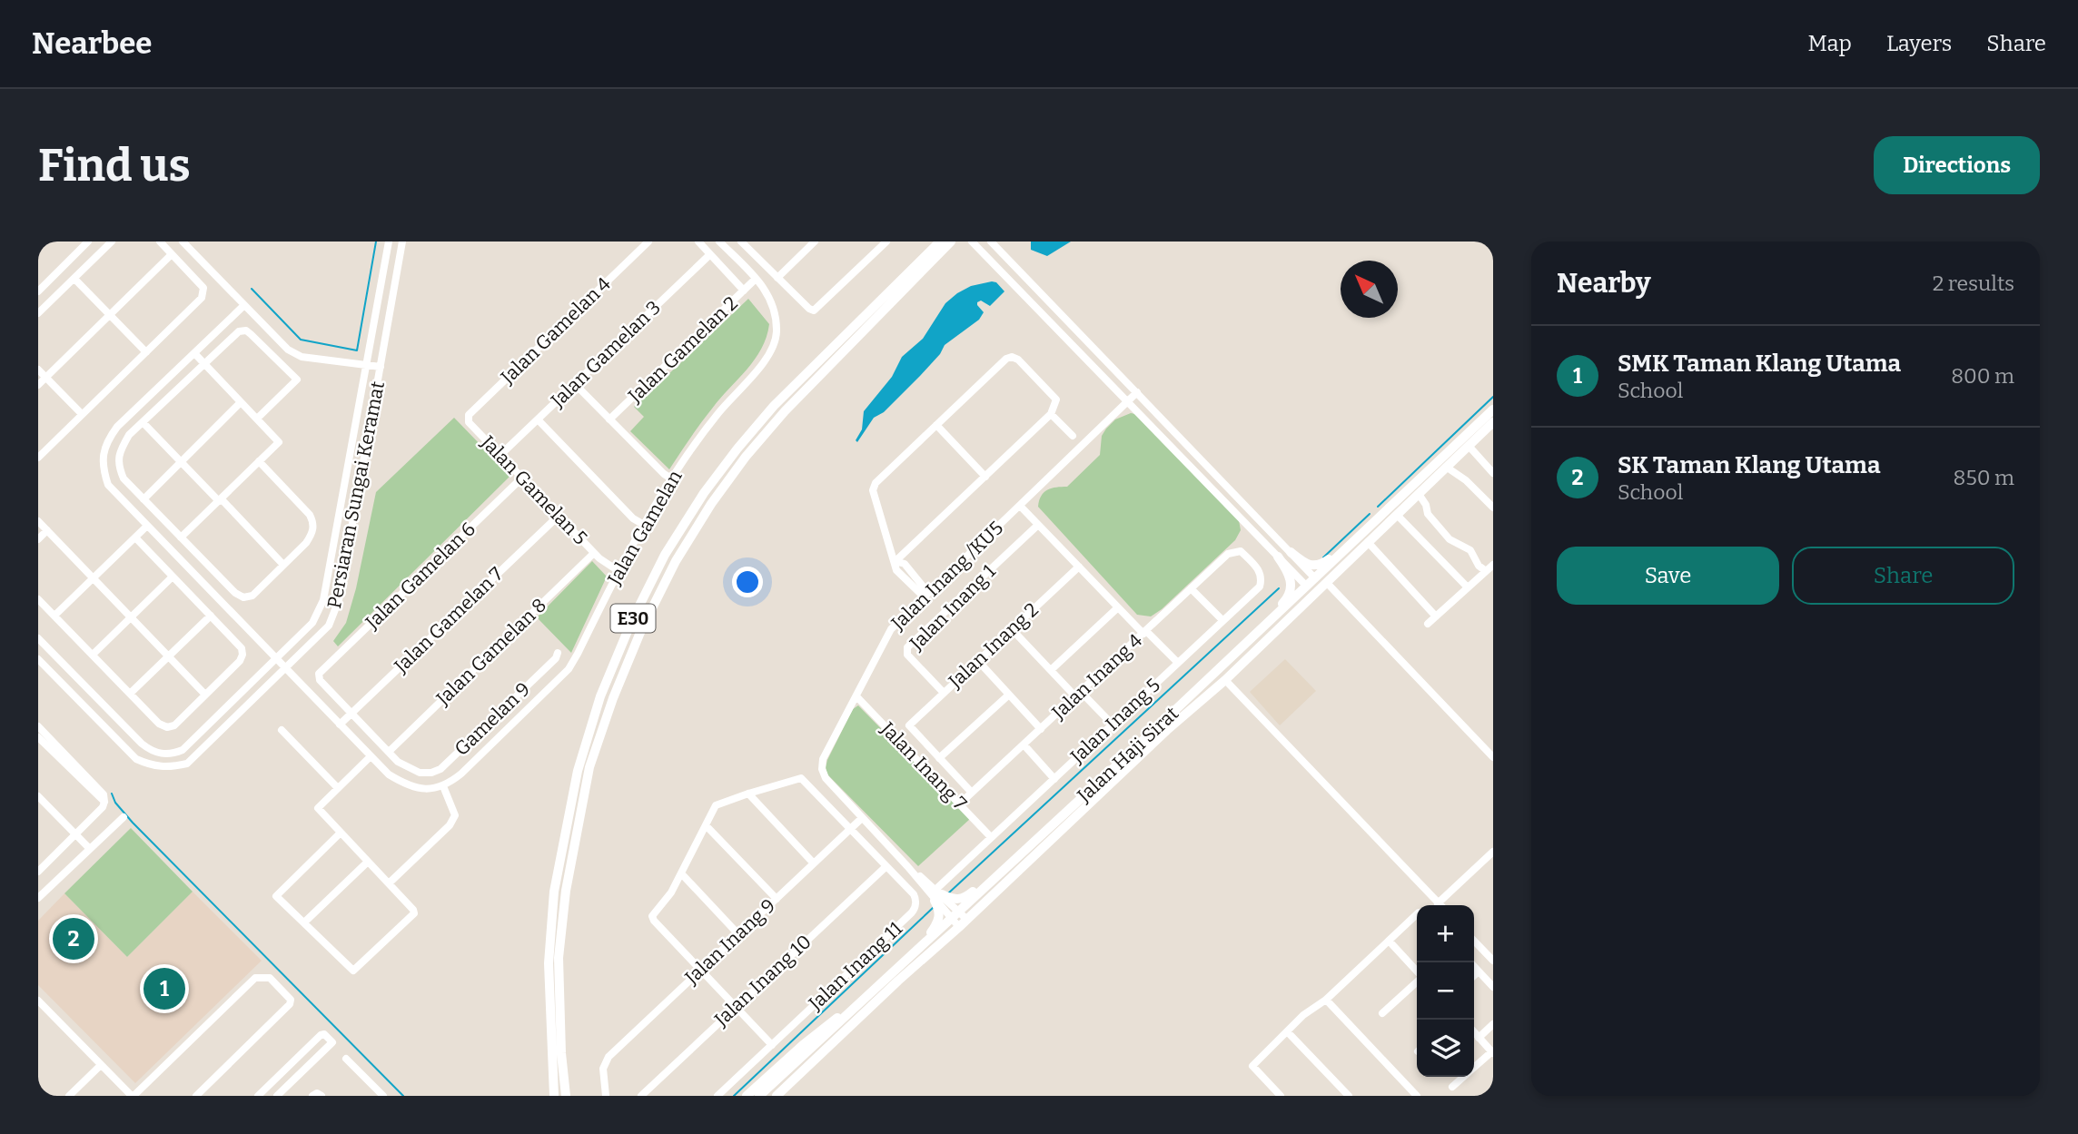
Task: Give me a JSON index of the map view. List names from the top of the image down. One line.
{"streets":{"highway":["E30"],"main road":["Jalan Haji Sirat"],"street":["Jalan Gamelan 4","Jalan Gamelan 2","Jalan Gamelan 3","Jalan Gamelan 5","Persiaran Sungai Keramat","Jalan Gamelan","Jalan Gamelan 6","Jalan Inang /KU5","Jalan Inang 1","Jalan Gamelan 7","Jalan Inang 2","Jalan Gamelan 8","Jalan Inang 4","Gamelan 9","Jalan Inang 5","Jalan Inang 7","Jalan Inang 9","Jalan Inang 11","Jalan Inang 10"]},"crossings":[["Jalan Gamelan 4","Jalan Gamelan 5"],["Jalan Gamelan 2","Jalan Gamelan"],["Jalan Gamelan 3","Jalan Gamelan 5"],["Jalan Gamelan 5","Jalan Gamelan"],["Jalan Gamelan 5","Jalan Gamelan 6"],["Jalan Gamelan 5","Jalan Gamelan 7"],["Jalan Gamelan 5","Jalan Gamelan 8"],["Jalan Gamelan 6","Jalan Gamelan 7"],["Jalan Inang /KU5","Jalan Inang 5"],["Jalan Inang /KU5","Jalan Haji Sirat"],["Jalan Inang /KU5","Jalan Inang 7"],["Jalan Inang /KU5","Jalan Inang 9"],["Jalan Inang 1","Jalan Inang 2"],["Jalan Gamelan 8","Gamelan 9"],["Jalan Inang 4","Jalan Inang 5"],["Jalan Inang 4","Jalan Inang 7"],["Jalan Inang 5","Jalan Inang 7"],["Jalan Inang 9","Jalan Inang 11"],["Jalan Inang 11","Jalan Inang 10"]],"north":"top left","page":{"header":"Nearbee","nav":["Map","Layers","Share"],"buttons":["Directions",["Save","Share"]],"title":"Find us","heading":["Nearby","2 results"],"list":[{"mark":"1","name":"SMK Taman Klang Utama","note":"School","value":"800 m"},{"mark":"2","name":"SK Taman Klang Utama","note":"School","value":"850 m"}],"map_buttons":["+","−"],"pins":["2","1"]}}
